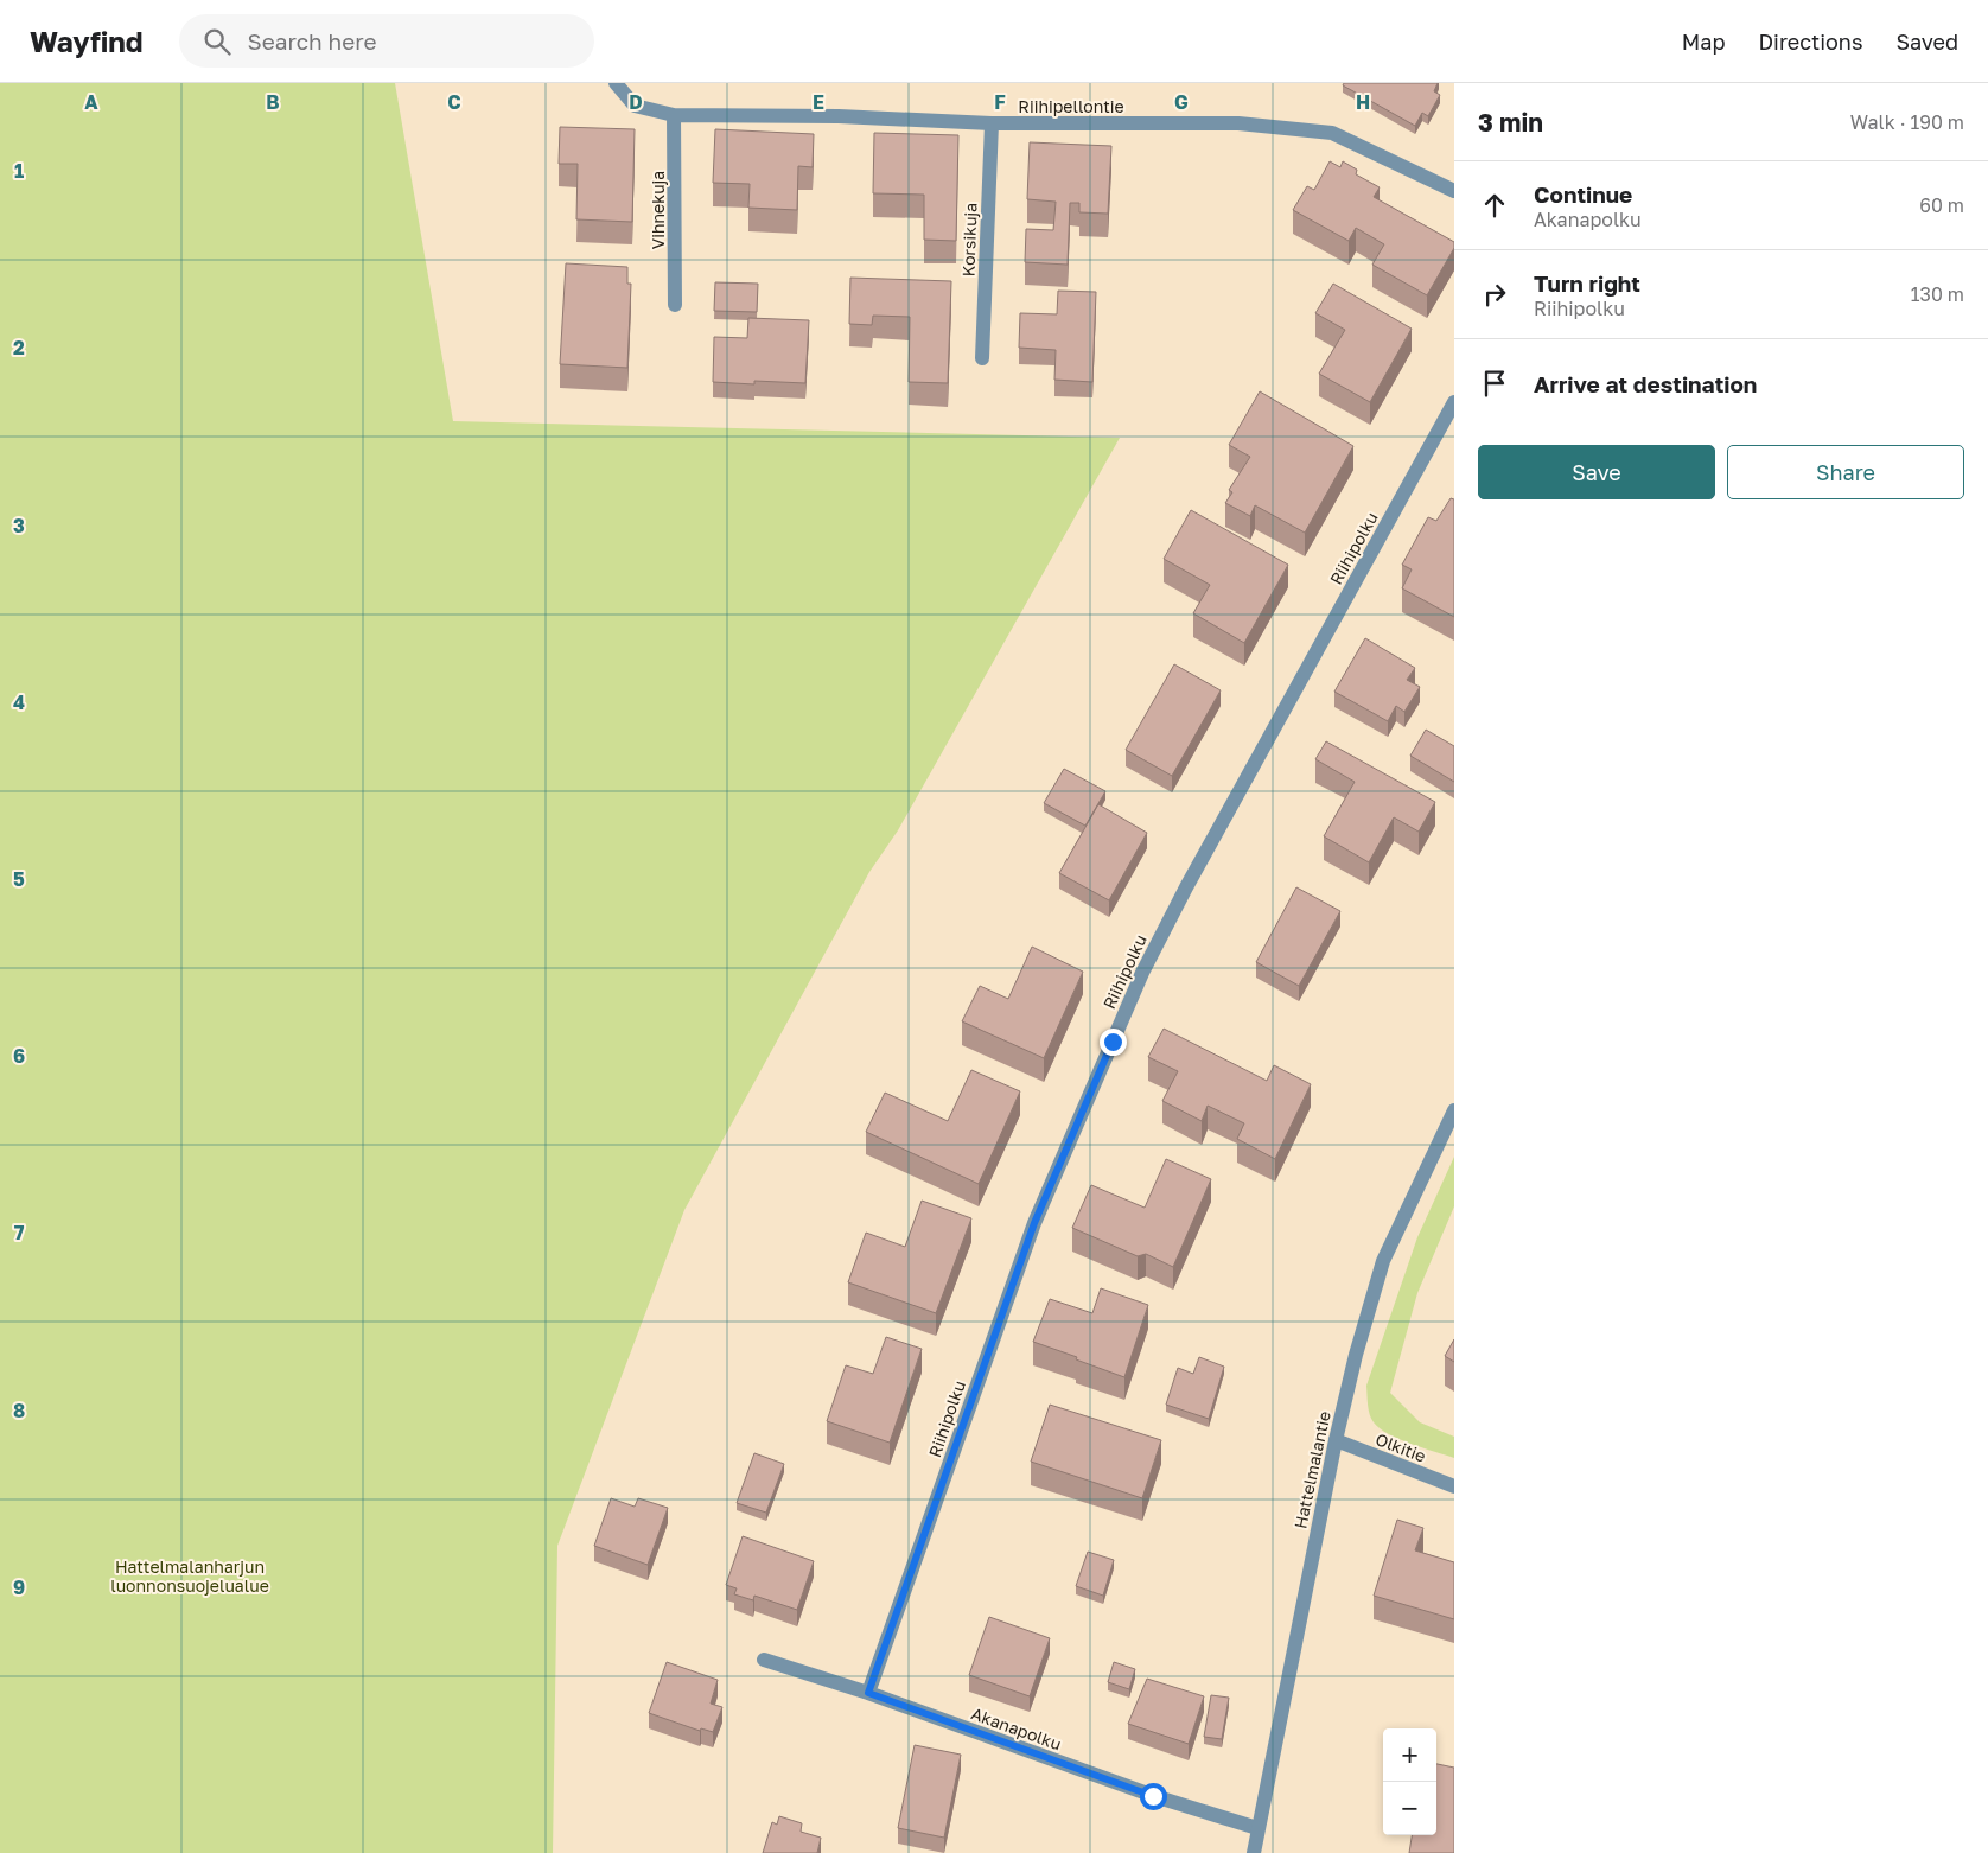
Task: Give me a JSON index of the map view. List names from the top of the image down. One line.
{"streets":{"street":["Riihipellontie","Vihnekuja","Korsikuja","Riihipolku","Olkitie","Hattelmalantie","Akanapolku"]},"crossings":[["Riihipellontie","Vihnekuja"],["Riihipellontie","Korsikuja"],["Riihipolku","Akanapolku"],["Olkitie","Hattelmalantie"],["Hattelmalantie","Akanapolku"]],"parks":["Hattelmalanharjun luonnonsuojelualue"],"page":{"header":"Wayfind","search":"Search here","nav":["Map","Directions","Saved"],"heading":["3 min","Walk · 190 m"],"list":[["Continue","Akanapolku","60 m"],["Turn right","Riihipolku","130 m"],"Arrive at destination"],"buttons":["Save","Share"],"map_buttons":["+","−"]},"grid":{"columns":["A","B","C","D","E","F","G","H"],"rows":["1","2","3","4","5","6","7","8","9"]}}
